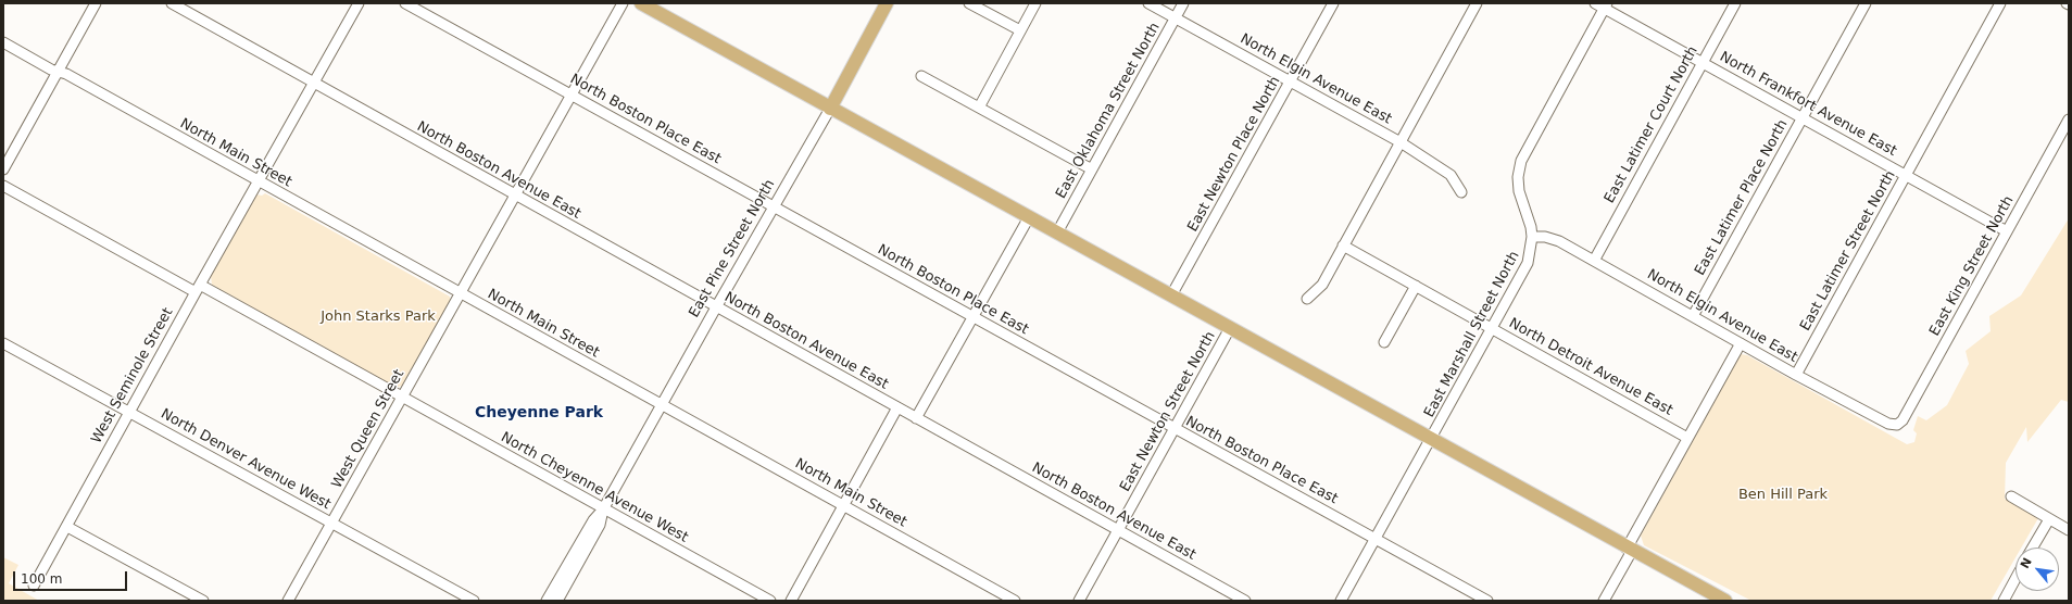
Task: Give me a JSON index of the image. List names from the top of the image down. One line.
{"streets":{"main road":["East Pine Street North"],"street":["North Elgin Avenue East","North Frankfort Avenue East","East Oklahoma Street North","North Boston Place East","East Latimer Court North","North Main Street","East Newton Place North","North Boston Avenue East","East Latimer Place North","East Latimer Street North","East King Street North","East Marshall Street North","North Detroit Avenue East","West Seminole Street","East Newton Street North","West Queen Street","North Denver Avenue West","North Cheyenne Avenue West"]},"crossings":[["North Elgin Avenue East","East Oklahoma Street North"],["North Elgin Avenue East","East Latimer Court North"],["North Elgin Avenue East","East Newton Place North"],["North Elgin Avenue East","East Latimer Place North"],["North Elgin Avenue East","East Latimer Street North"],["North Elgin Avenue East","East King Street North"],["North Elgin Avenue East","East Marshall Street North"],["North Frankfort Avenue East","East Latimer Court North"],["North Frankfort Avenue East","East Latimer Place North"],["North Frankfort Avenue East","East Latimer Street North"],["North Frankfort Avenue East","East King Street North"],["North Frankfort Avenue East","East Marshall Street North"],["North Boston Place East","East Pine Street North"],["North Boston Place East","East Marshall Street North"],["North Boston Place East","East Newton Street North"],["North Boston Place East","West Queen Street"],["North Main Street","East Pine Street North"],["North Main Street","West Seminole Street"],["North Main Street","West Queen Street"],["North Boston Avenue East","East Pine Street North"],["North Boston Avenue East","West Seminole Street"],["North Boston Avenue East","East Newton Street North"],["North Boston Avenue East","West Queen Street"],["East Pine Street North","North Cheyenne Avenue West"],["East Marshall Street North","North Detroit Avenue East"],["West Seminole Street","North Denver Avenue West"],["West Seminole Street","North Cheyenne Avenue West"],["West Queen Street","North Denver Avenue West"],["West Queen Street","North Cheyenne Avenue West"]],"districts":["Cheyenne Park"],"parks":["John Starks Park","Ben Hill Park"],"scale_bar":"100 m","north":"top left"}
